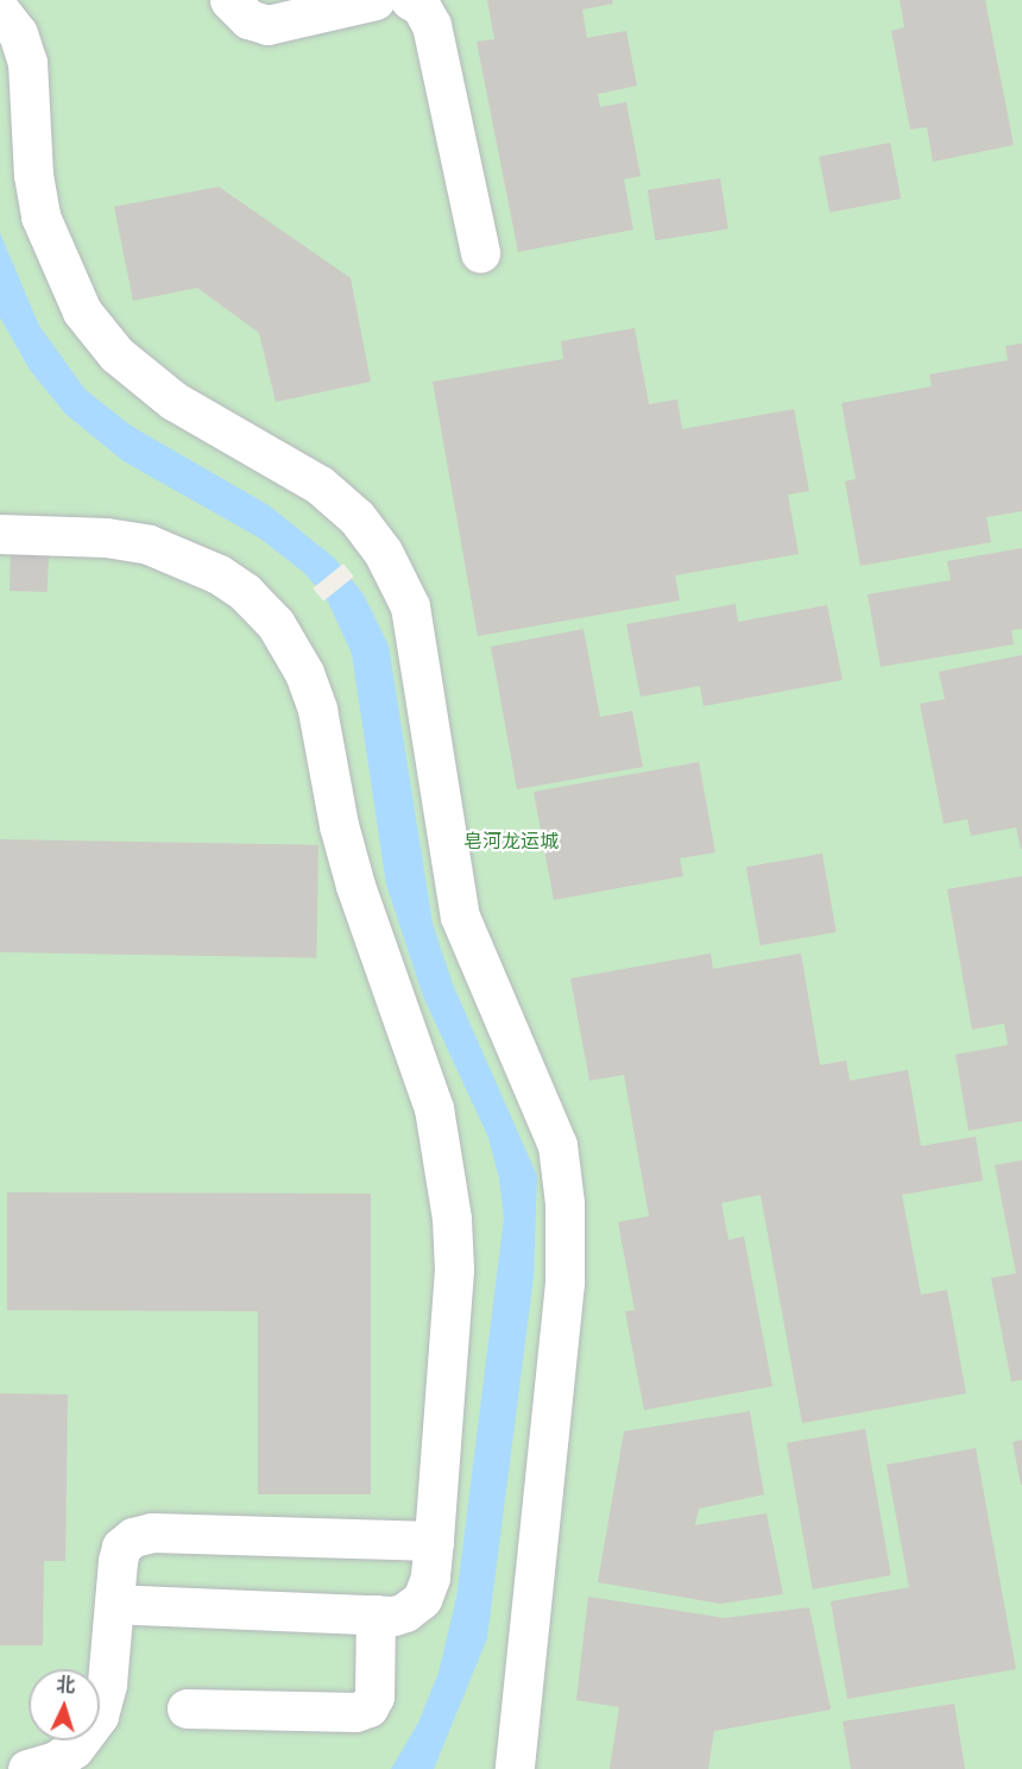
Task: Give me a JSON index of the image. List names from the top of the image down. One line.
{"parks":["皂河龙运城"],"north":"top"}
